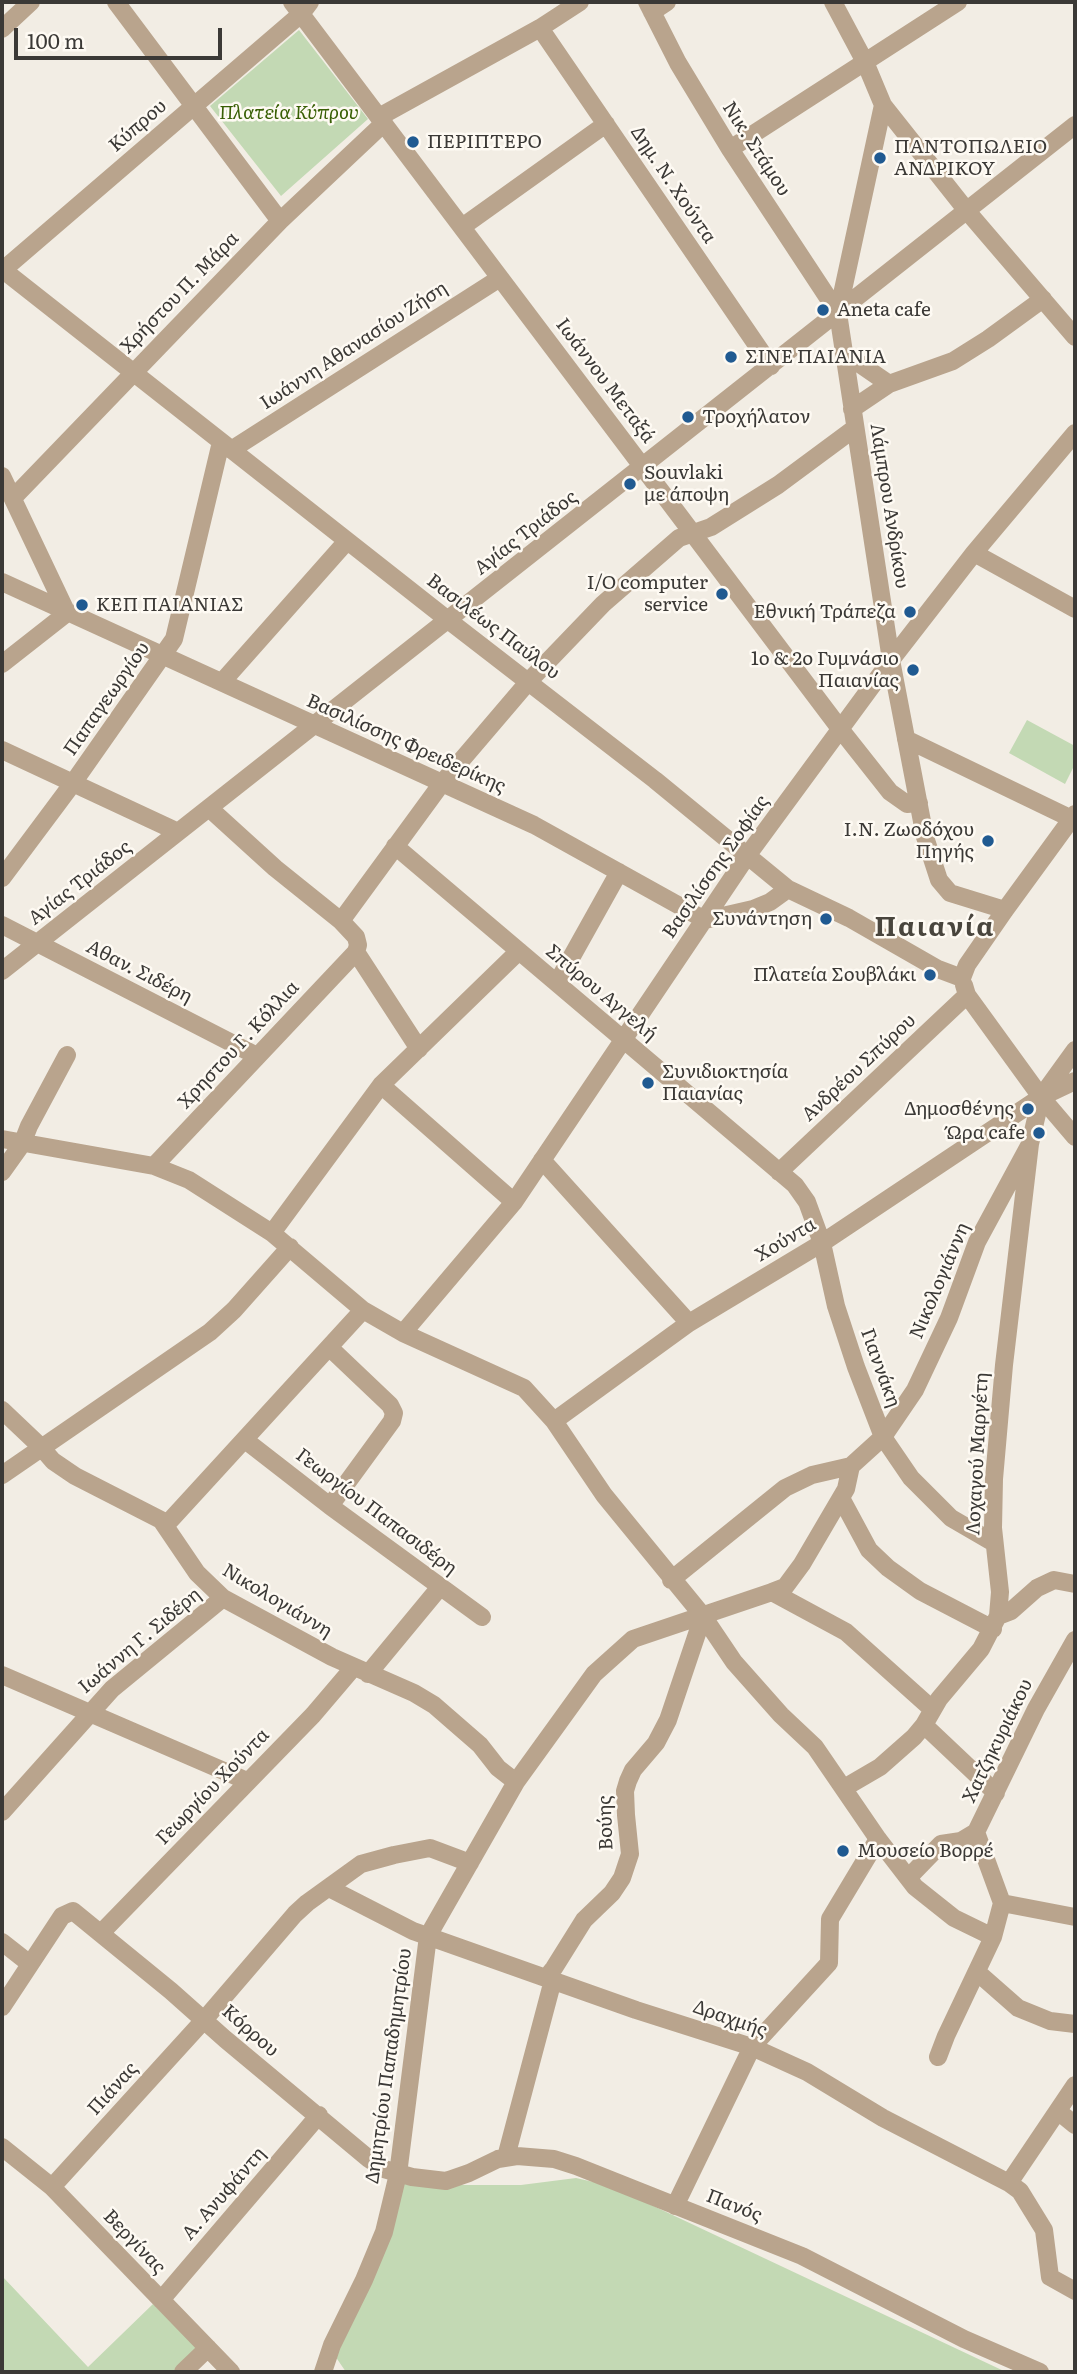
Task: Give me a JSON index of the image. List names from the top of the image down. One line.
{"streets":{"street":["Κύπρου","Νικ. Στάμου","Δημ. Ν. Χούντα","Χρήστου Π. Μάρα","Ιωάννη Αθανασίου Ζήση","Ιωάννου Μεταξά","Λάμπρου Ανδρίκου","Αγίας Τριάδος","Βασιλέως Παύλου","Παπαγεωργίου","Βασιλίσσης Φρειδερίκης","Βασιλίσσης Σοφίας","Αθαν. Σιδέρη","Σπύρου Αγγελή","Χρηστου Γ. Κόλλια","Ανδρέου Σπύρου","Χούντα","Νικολογιάννη","Γιαννάκη","Λοχαγού Μαργέτη","Γεωργίου Παπασιδέρη","Ιωάννη Γ. Σιδέρη","Χατζηκυριάκου","Γεωργίου Χούντα","Βούης","Δραχμής","Κόρρου","Δημητρίου Παπαδημητρίου","Πιάνας","Α. Ανυφάντη","Πανός","Βεργίνας"]},"crossings":[["Κύπρου","Ιωάννου Μεταξά"],["Κύπρου","Βασιλέως Παύλου"],["Νικ. Στάμου","Λάμπρου Ανδρίκου"],["Νικ. Στάμου","Αγίας Τριάδος"],["Δημ. Ν. Χούντα","Χρήστου Π. Μάρα"],["Δημ. Ν. Χούντα","Αγίας Τριάδος"],["Χρήστου Π. Μάρα","Ιωάννου Μεταξά"],["Χρήστου Π. Μάρα","Βασιλέως Παύλου"],["Ιωάννη Αθανασίου Ζήση","Ιωάννου Μεταξά"],["Ιωάννη Αθανασίου Ζήση","Βασιλέως Παύλου"],["Ιωάννη Αθανασίου Ζήση","Παπαγεωργίου"],["Ιωάννου Μεταξά","Λάμπρου Ανδρίκου"],["Ιωάννου Μεταξά","Αγίας Τριάδος"],["Ιωάννου Μεταξά","Βασιλίσσης Σοφίας"],["Λάμπρου Ανδρίκου","Αγίας Τριάδος"],["Λάμπρου Ανδρίκου","Βασιλίσσης Σοφίας"],["Λάμπρου Ανδρίκου","Ανδρέου Σπύρου"],["Αγίας Τριάδος","Βασιλέως Παύλου"],["Αγίας Τριάδος","Βασιλίσσης Φρειδερίκης"],["Αγίας Τριάδος","Αθαν. Σιδέρη"],["Βασιλέως Παύλου","Παπαγεωργίου"],["Βασιλέως Παύλου","Βασιλίσσης Σοφίας"],["Βασιλέως Παύλου","Ανδρέου Σπύρου"],["Παπαγεωργίου","Βασιλίσσης Φρειδερίκης"],["Βασιλίσσης Φρειδερίκης","Βασιλίσσης Σοφίας"],["Βασιλίσσης Σοφίας","Σπύρου Αγγελή"],["Αθαν. Σιδέρη","Χρηστου Γ. Κόλλια"],["Σπύρου Αγγελή","Ανδρέου Σπύρου"],["Σπύρου Αγγελή","Γιαννάκη"],["Ανδρέου Σπύρου","Γιαννάκη"],["Χούντα","Νικολογιάννη"],["Χούντα","Γιαννάκη"],["Νικολογιάννη","Γιαννάκη"],["Νικολογιάννη","Λοχαγού Μαργέτη"],["Νικολογιάννη","Ιωάννη Γ. Σιδέρη"],["Νικολογιάννη","Γεωργίου Χούντα"],["Νικολογιάννη","Δημητρίου Παπαδημητρίου"],["Γιαννάκη","Λοχαγού Μαργέτη"],["Γεωργίου Παπασιδέρη","Γεωργίου Χούντα"],["Γεωργίου Χούντα","Κόρρου"],["Βούης","Δραχμής"],["Βούης","Δημητρίου Παπαδημητρίου"],["Βούης","Πανός"],["Δραχμής","Δημητρίου Παπαδημητρίου"],["Δραχμής","Πιάνας"],["Κόρρου","Δημητρίου Παπαδημητρίου"],["Κόρρου","Πιάνας"],["Κόρρου","Α. Ανυφάντη"],["Κόρρου","Πανός"],["Δημητρίου Παπαδημητρίου","Πιάνας"],["Δημητρίου Παπαδημητρίου","Πανός"],["Πιάνας","Βεργίνας"],["Α. Ανυφάντη","Βεργίνας"]],"districts":["Παιανία"],"parks":["Πλατεία Κύπρου"],"places":["ΠΕΡΙΠΤΕΡΟ","ΠΑΝΤΟΠΩΛΕΙΟ ΑΝΔΡΙΚΟΥ","Aneta cafe","ΣΙΝΕ ΠΑΙΑΝΙΑ","Τροχήλατον","Souvlaki με άποψη","I/O computer service","ΚΕΠ ΠΑΙΑΝΙΑΣ","Εθνική Τράπεζα","1ο & 2ο Γυμνάσιο Παιανίας","Ι.Ν. Ζωοδόχου Πηγής","Συνάντηση","Πλατεία Σουβλάκι","Συνιδιοκτησία Παιανίας","Δημοσθένης","Ώρα cafe","Μουσείο Βορρέ"],"scale_bar":"100 m"}
